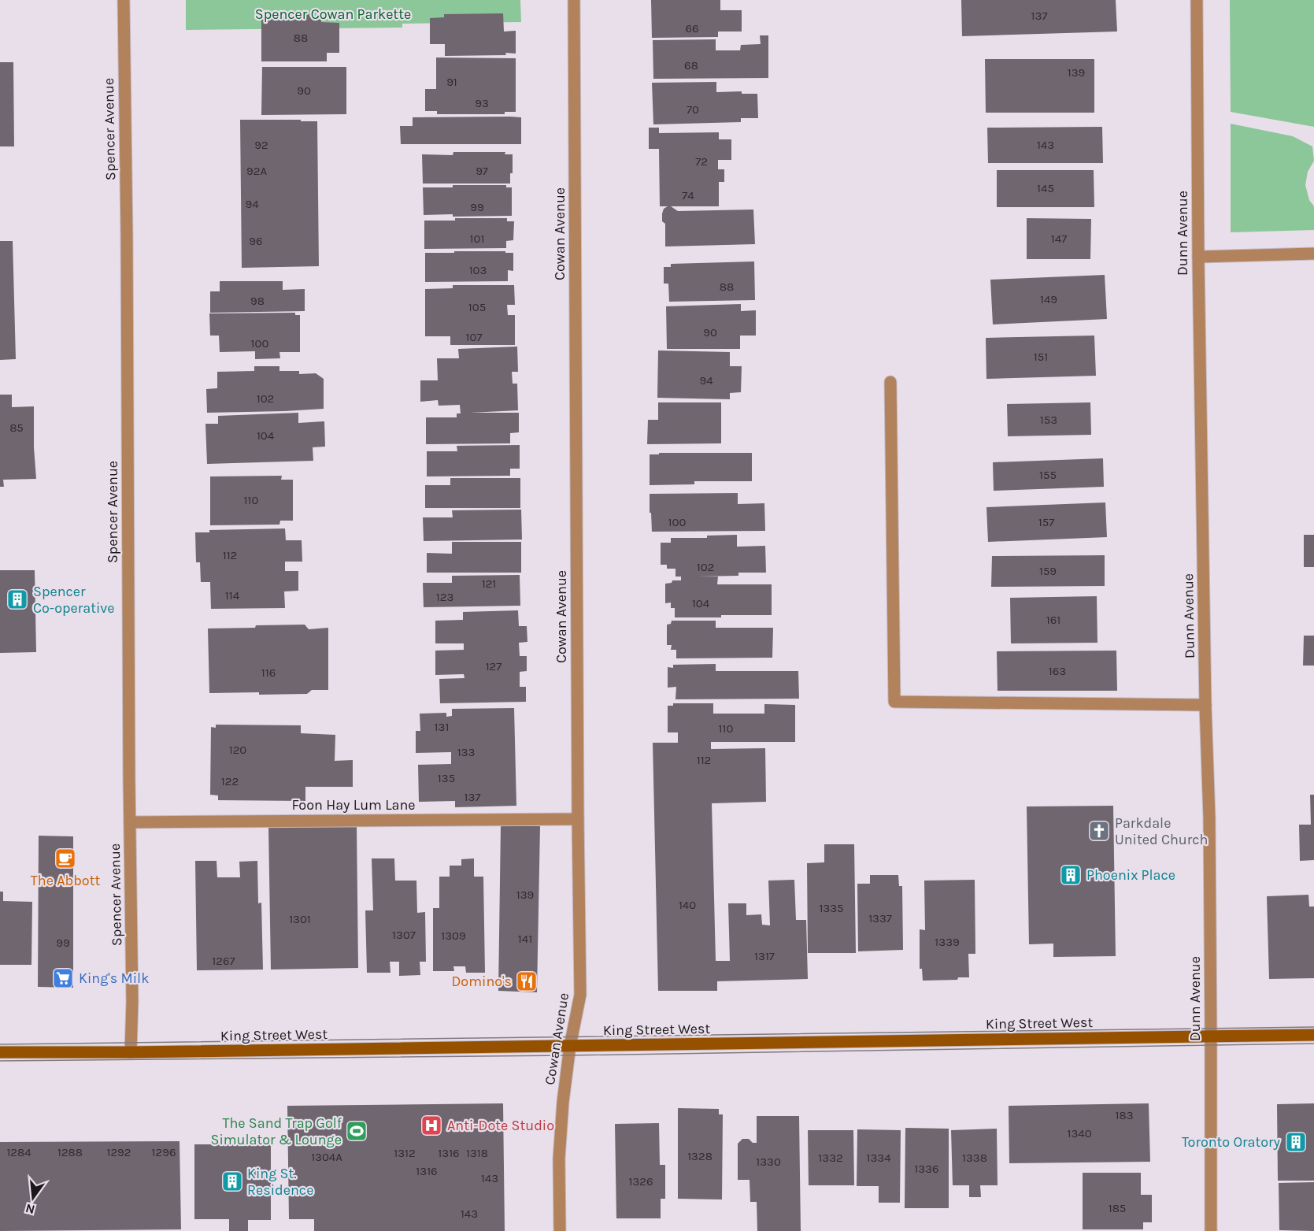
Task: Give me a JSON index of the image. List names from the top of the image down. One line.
{"streets":{"main road":["King Street West"],"street":["Spencer Avenue","Dunn Avenue","Cowan Avenue","Foon Hay Lum Lane"]},"crossings":[["Spencer Avenue","Foon Hay Lum Lane"],["Spencer Avenue","King Street West"],["Dunn Avenue","King Street West"],["Cowan Avenue","Foon Hay Lum Lane"],["Cowan Avenue","King Street West"]],"parks":["Spencer Cowan Parkette"],"places":{"building":["Spencer Co-operative","Phoenix Place","Toronto Oratory","King St. Residence"],"church":["Parkdale United Church"],"cafe":["The Abbott"],"supermarket":["King's Milk"],"restaurant":["Domino's"],"hospital":["Anti-Dote Studio"],"sports":["The Sand Trap Golf Simulator & Lounge"]},"house_numbers":["137","66","88","68","139","91","90","93","70","92","143","72","92A","97","145","74","94","99","101","147","96","103","88","149","98","105","90","107","100","151","94","102","153","85","104","155","110","100","157","112","102","159","121","114","123","104","161","127","163","116","131","110","120","133","112","135","122","137","139","140","1335","1337","1301","1307","1309","141","1339","99","1317","1267","183","1340","1284","1288","1292","1296","1312","1316","1318","1328","1304A","1332","1334","1338","1330","1336","1316","143","1326","185","143"],"north":"bottom"}
